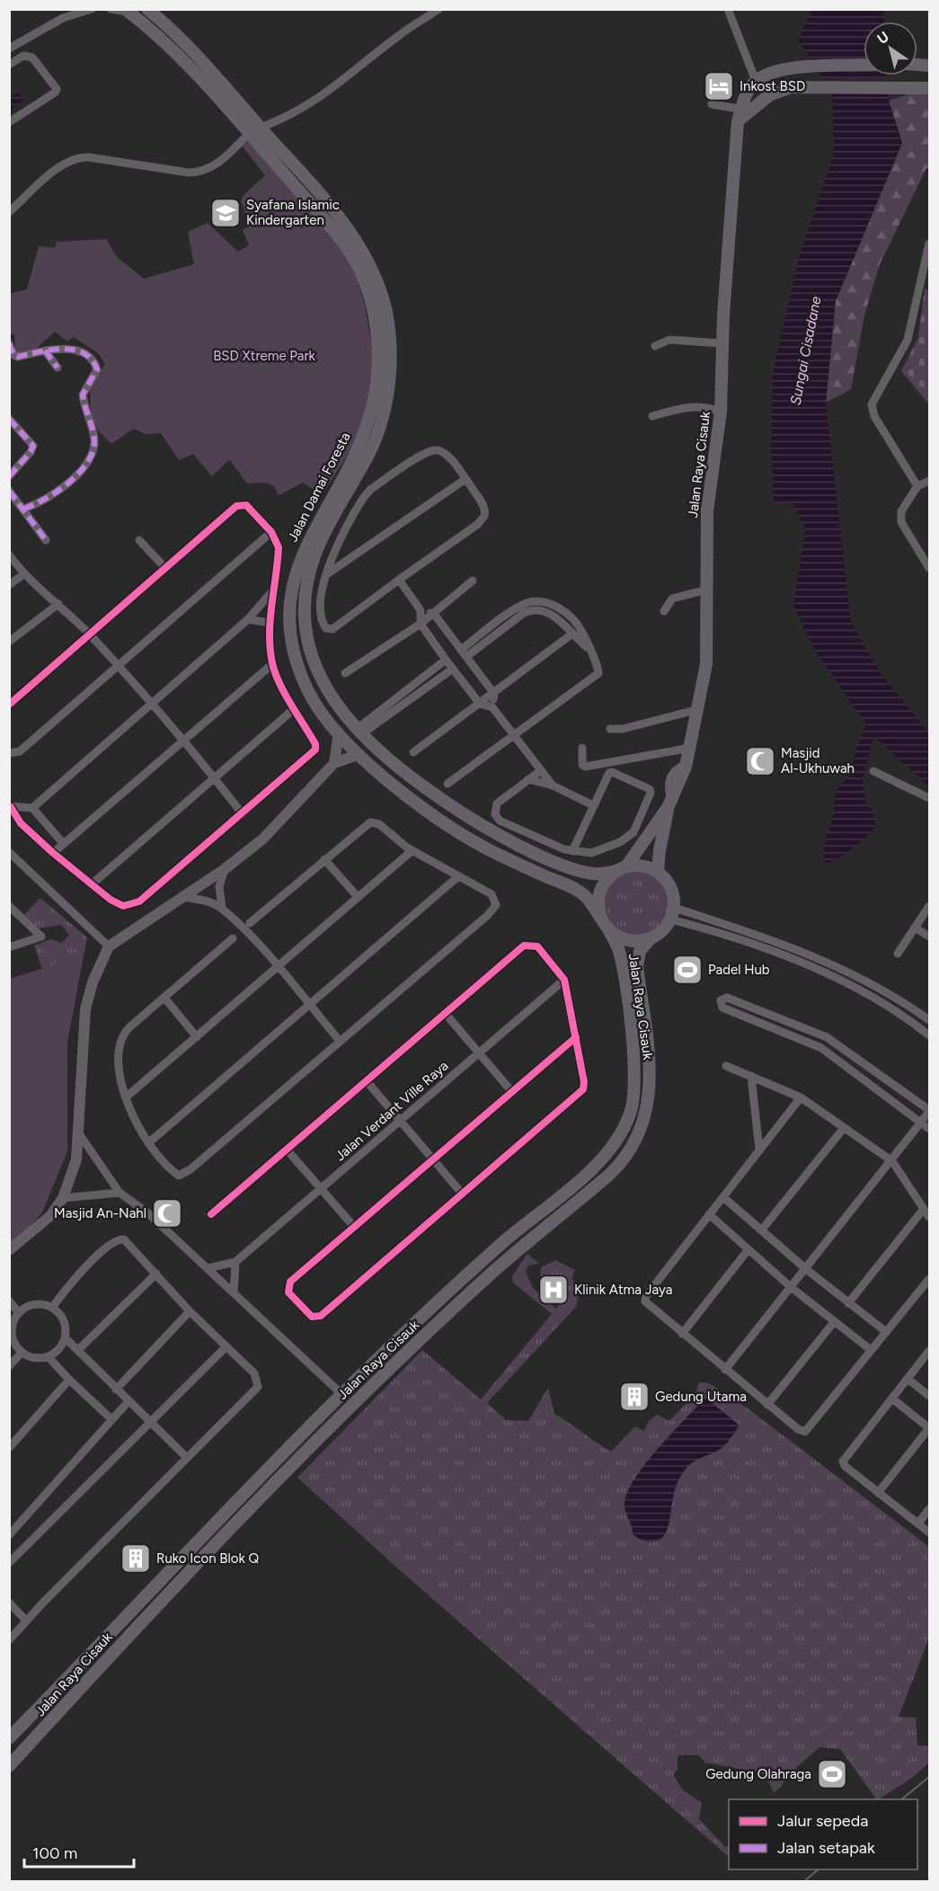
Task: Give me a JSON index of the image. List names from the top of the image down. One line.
{"streets":{"main road":["Jalan Raya Cisauk","Jalan Damai Foresta"],"street":["Jalan Verdant Ville Raya"]},"crossings":[["Jalan Raya Cisauk","Jalan Damai Foresta"]],"water":["Sungai Cisadane"],"parks":["BSD Xtreme Park"],"places":{"hotel":["Inkost BSD"],"school or university":["Syafana Islamic Kindergarten"],"mosque":["Masjid Al-Ukhuwah","Masjid An-Nahl"],"sports":["Padel Hub","Gedung Olahraga"],"hospital":["Klinik Atma Jaya"],"building":["Gedung Utama","Ruko Icon Blok Q"]},"legend":["Jalur sepeda","Jalan setapak"],"scale_bar":"100 m","north":"top left"}
